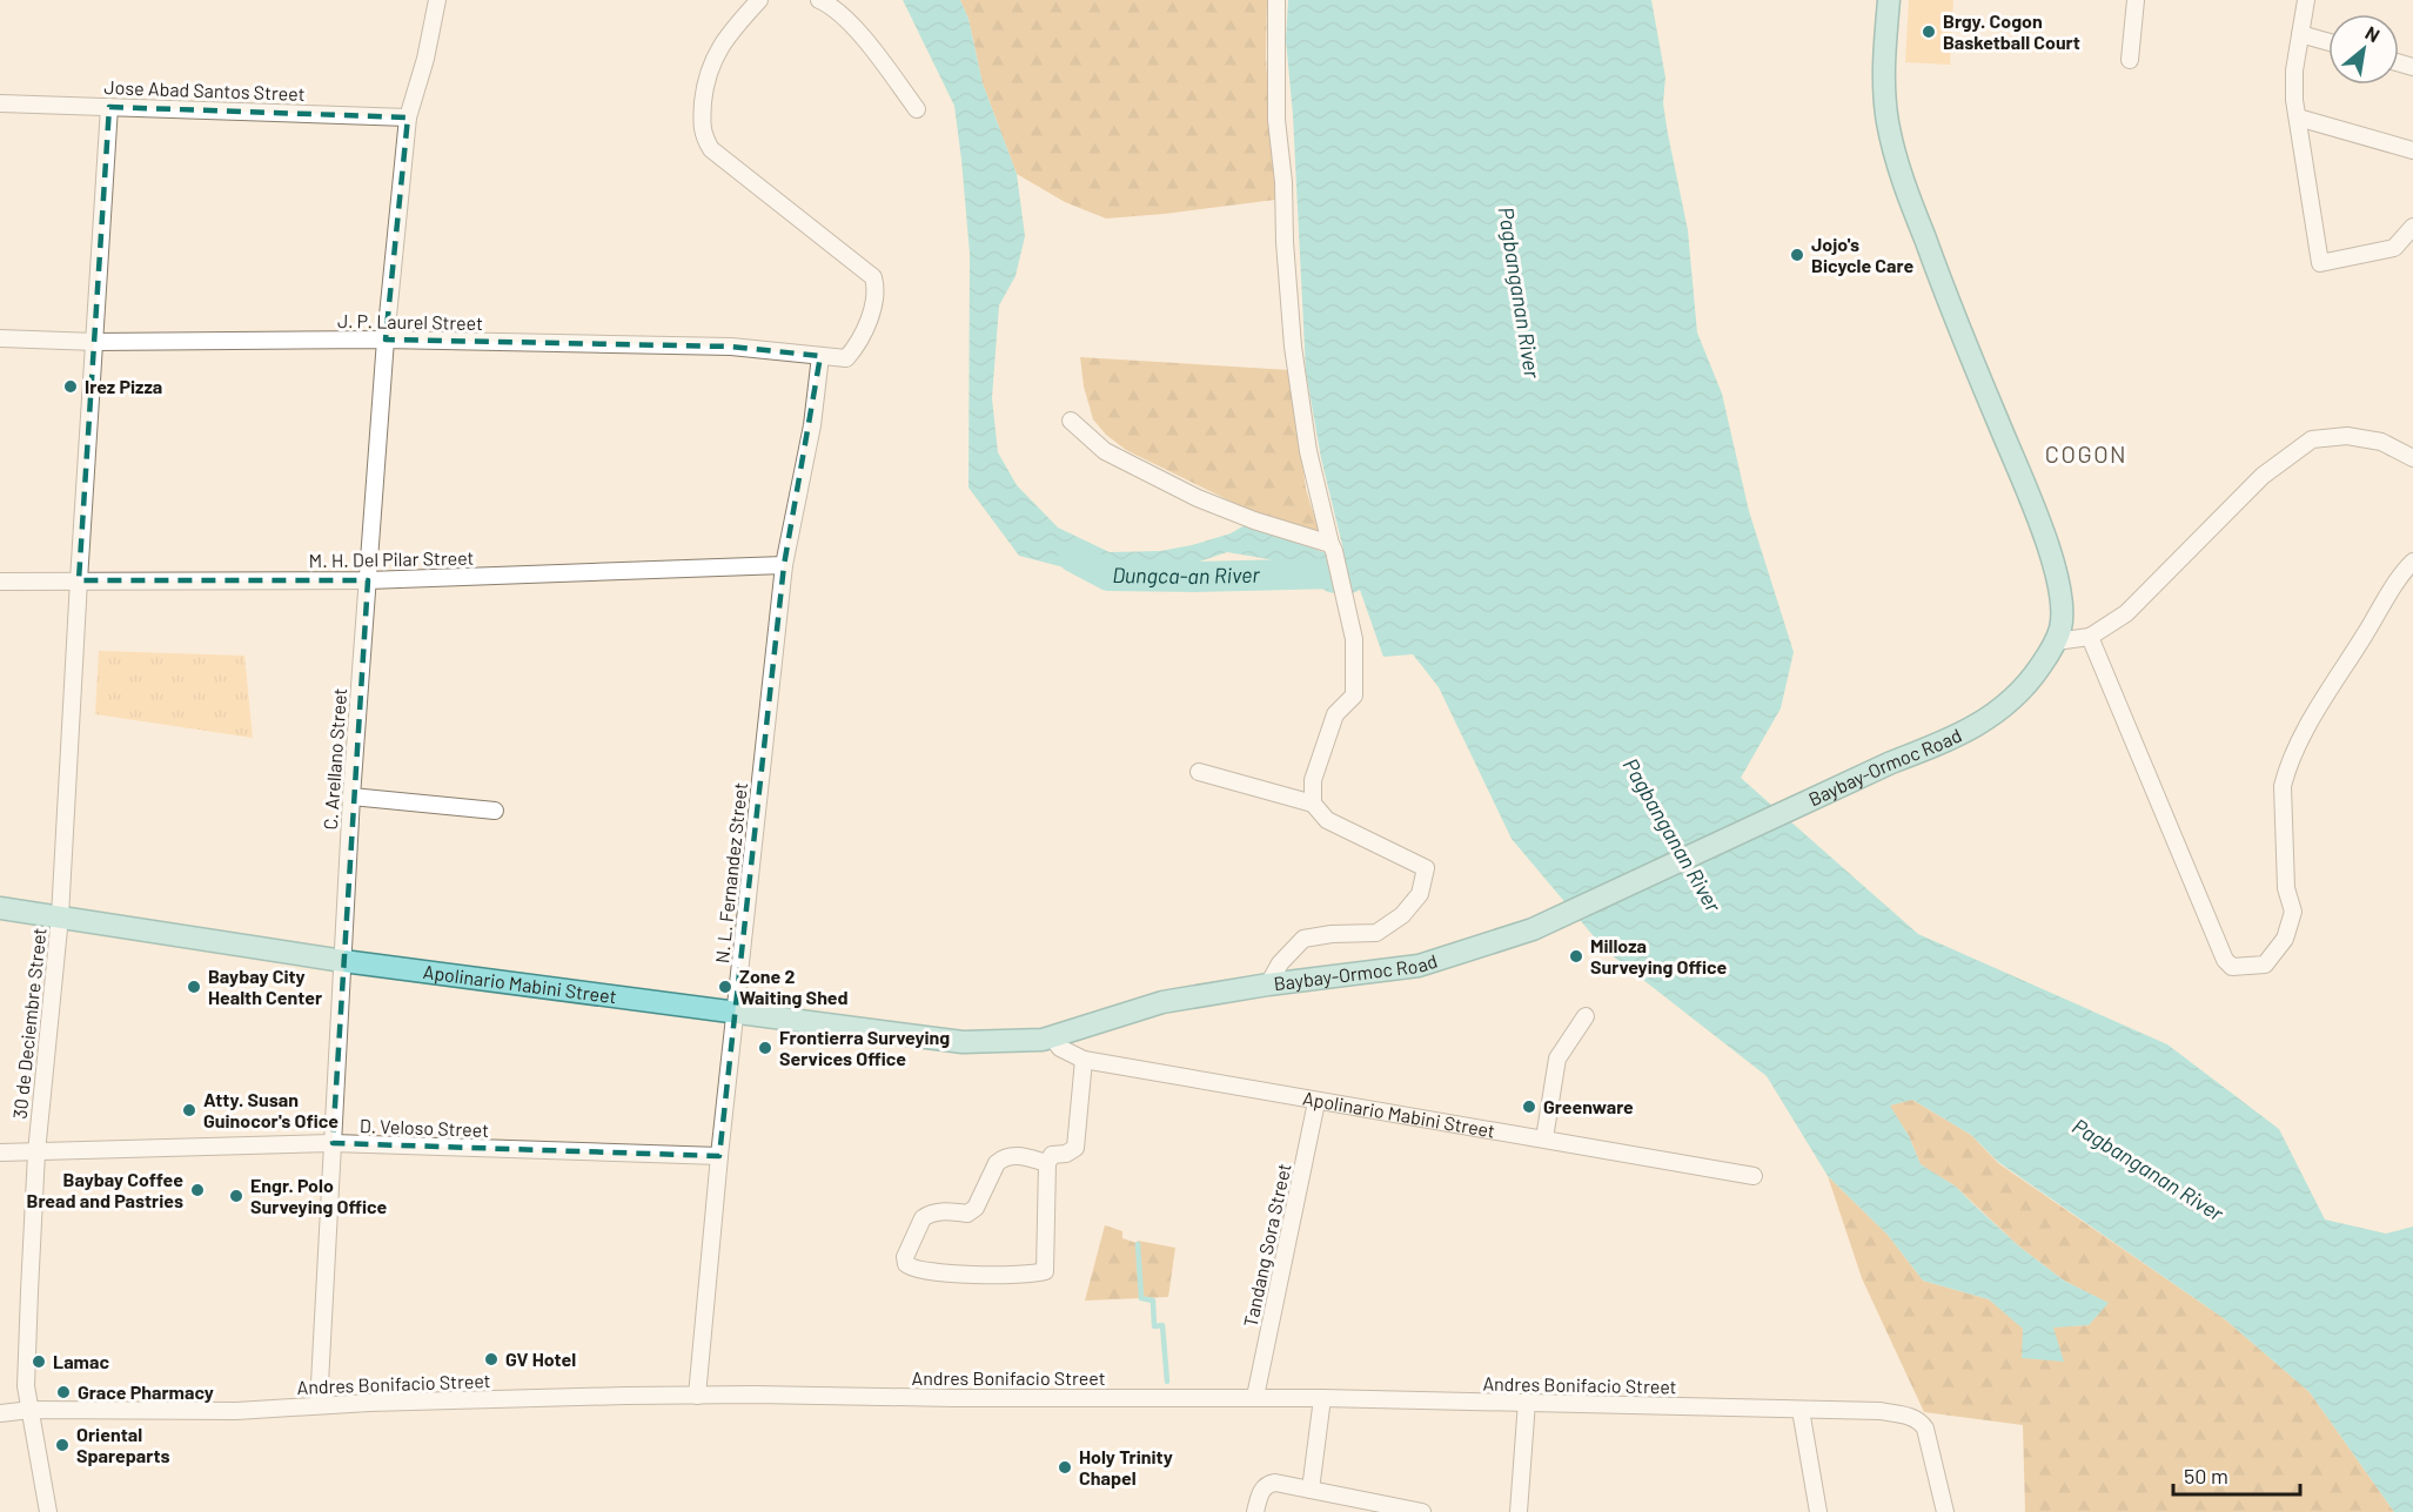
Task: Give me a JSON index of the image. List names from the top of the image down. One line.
{"streets":{"main road":["Baybay-Ormoc Road","Apolinario Mabini Street"],"street":["Jose Abad Santos Street","J. P. Laurel Street","M. H. Del Pilar Street","C. Arellano Street","N. L. Fernandez Street","30 de Deciembre Street","D. Veloso Street","Tandang Sora Street","Andres Bonifacio Street"]},"crossings":[["Jose Abad Santos Street","C. Arellano Street"],["Jose Abad Santos Street","30 de Deciembre Street"],["J. P. Laurel Street","C. Arellano Street"],["J. P. Laurel Street","N. L. Fernandez Street"],["J. P. Laurel Street","30 de Deciembre Street"],["M. H. Del Pilar Street","C. Arellano Street"],["M. H. Del Pilar Street","N. L. Fernandez Street"],["M. H. Del Pilar Street","30 de Deciembre Street"],["C. Arellano Street","Apolinario Mabini Street"],["C. Arellano Street","D. Veloso Street"],["C. Arellano Street","Andres Bonifacio Street"],["Baybay-Ormoc Road","Apolinario Mabini Street"],["N. L. Fernandez Street","Apolinario Mabini Street"],["N. L. Fernandez Street","D. Veloso Street"],["N. L. Fernandez Street","Andres Bonifacio Street"],["Apolinario Mabini Street","30 de Deciembre Street"],["Apolinario Mabini Street","Tandang Sora Street"],["30 de Deciembre Street","D. Veloso Street"],["30 de Deciembre Street","Andres Bonifacio Street"],["Tandang Sora Street","Andres Bonifacio Street"]],"districts":["COGON"],"water":["Pagbanganan River","Dungca-an River"],"places":["Brgy. Cogon Basketball Court","Jojo's Bicycle Care","Irez Pizza","Milloza Surveying Office","Baybay City Health Center","Zone 2 Waiting Shed","Frontierra Surveying Services Office","Greenware","Atty. Susan Guinocor's Ofice","Baybay Coffee Bread and Pastries","Engr. Polo Surveying Office","GV Hotel","Lamac","Grace Pharmacy","Oriental Spareparts","Holy Trinity Chapel"],"scale_bar":"50 m","north":"top right"}
